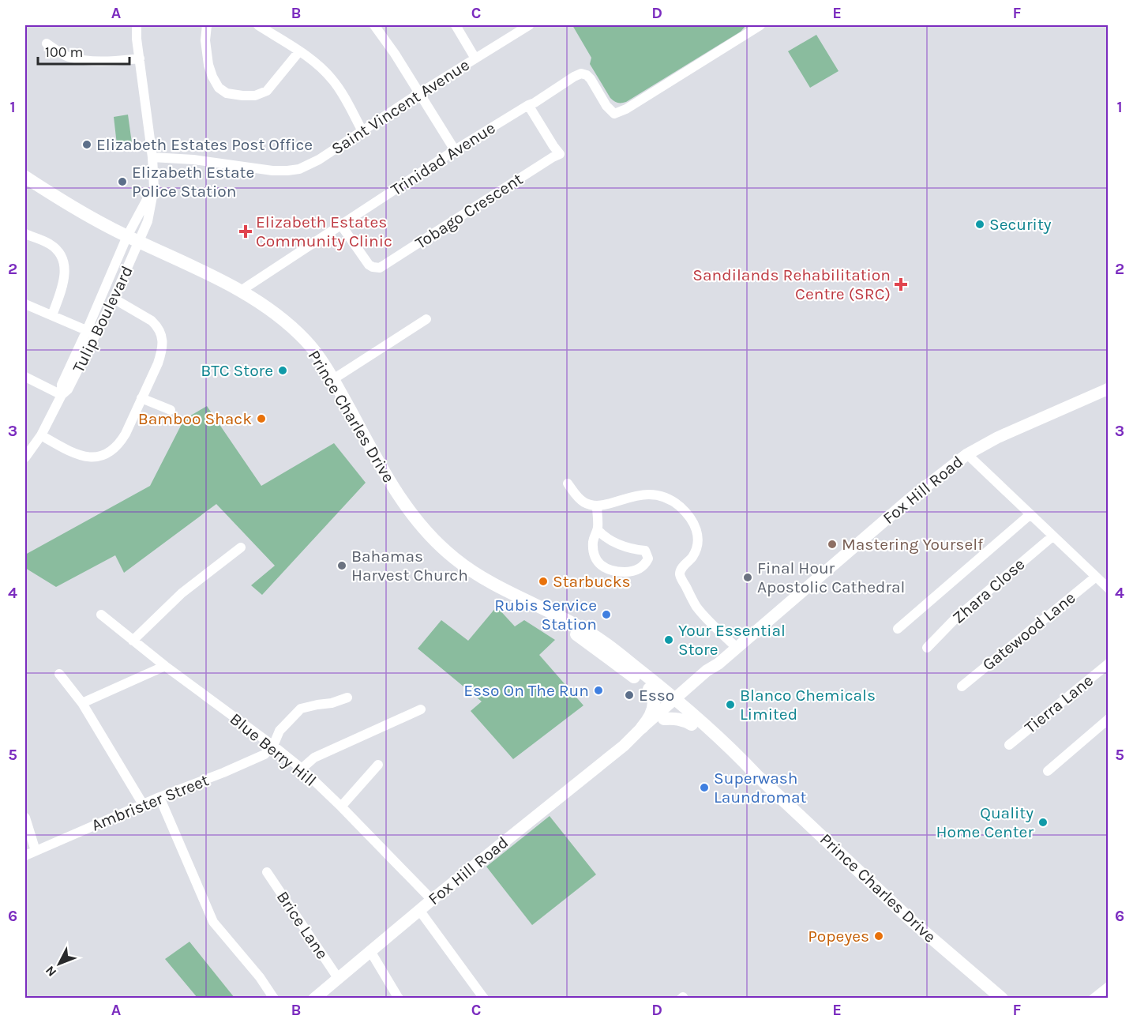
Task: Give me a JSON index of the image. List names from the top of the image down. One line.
{"streets":{"highway":["Prince Charles Drive"],"main road":["Fox Hill Road"],"street":["Saint Vincent Avenue","Trinidad Avenue","Tobago Crescent","Tulip Boulevard","Zhara Close","Gatewood Lane","Tierra Lane","Blue Berry Hill","Ambrister Street","Brice Lane"]},"crossings":[["Saint Vincent Avenue","Tulip Boulevard"],["Trinidad Avenue","Tobago Crescent"],["Trinidad Avenue","Prince Charles Drive"],["Tulip Boulevard","Prince Charles Drive"],["Prince Charles Drive","Fox Hill Road"],["Fox Hill Road","Blue Berry Hill"],["Fox Hill Road","Brice Lane"],["Blue Berry Hill","Ambrister Street"]],"places":{"other":["Elizabeth Estates Post Office","Elizabeth Estate Police Station","Security","BTC Store","Bamboo Shack","Mastering Yourself","Bahamas Harvest Church","Final Hour Apostolic Cathedral","Starbucks","Rubis Service Station","Your Essential Store","Esso On The Run","Esso","Blanco Chemicals Limited","Superwash Laundromat","Quality Home Center","Popeyes"],"health":["Elizabeth Estates Community Clinic","Sandilands Rehabilitation Centre (SRC)"]},"scale_bar":"100 m","north":"bottom left","grid":{"columns":["A","B","C","D","E","F"],"rows":["1","2","3","4","5","6"]}}
